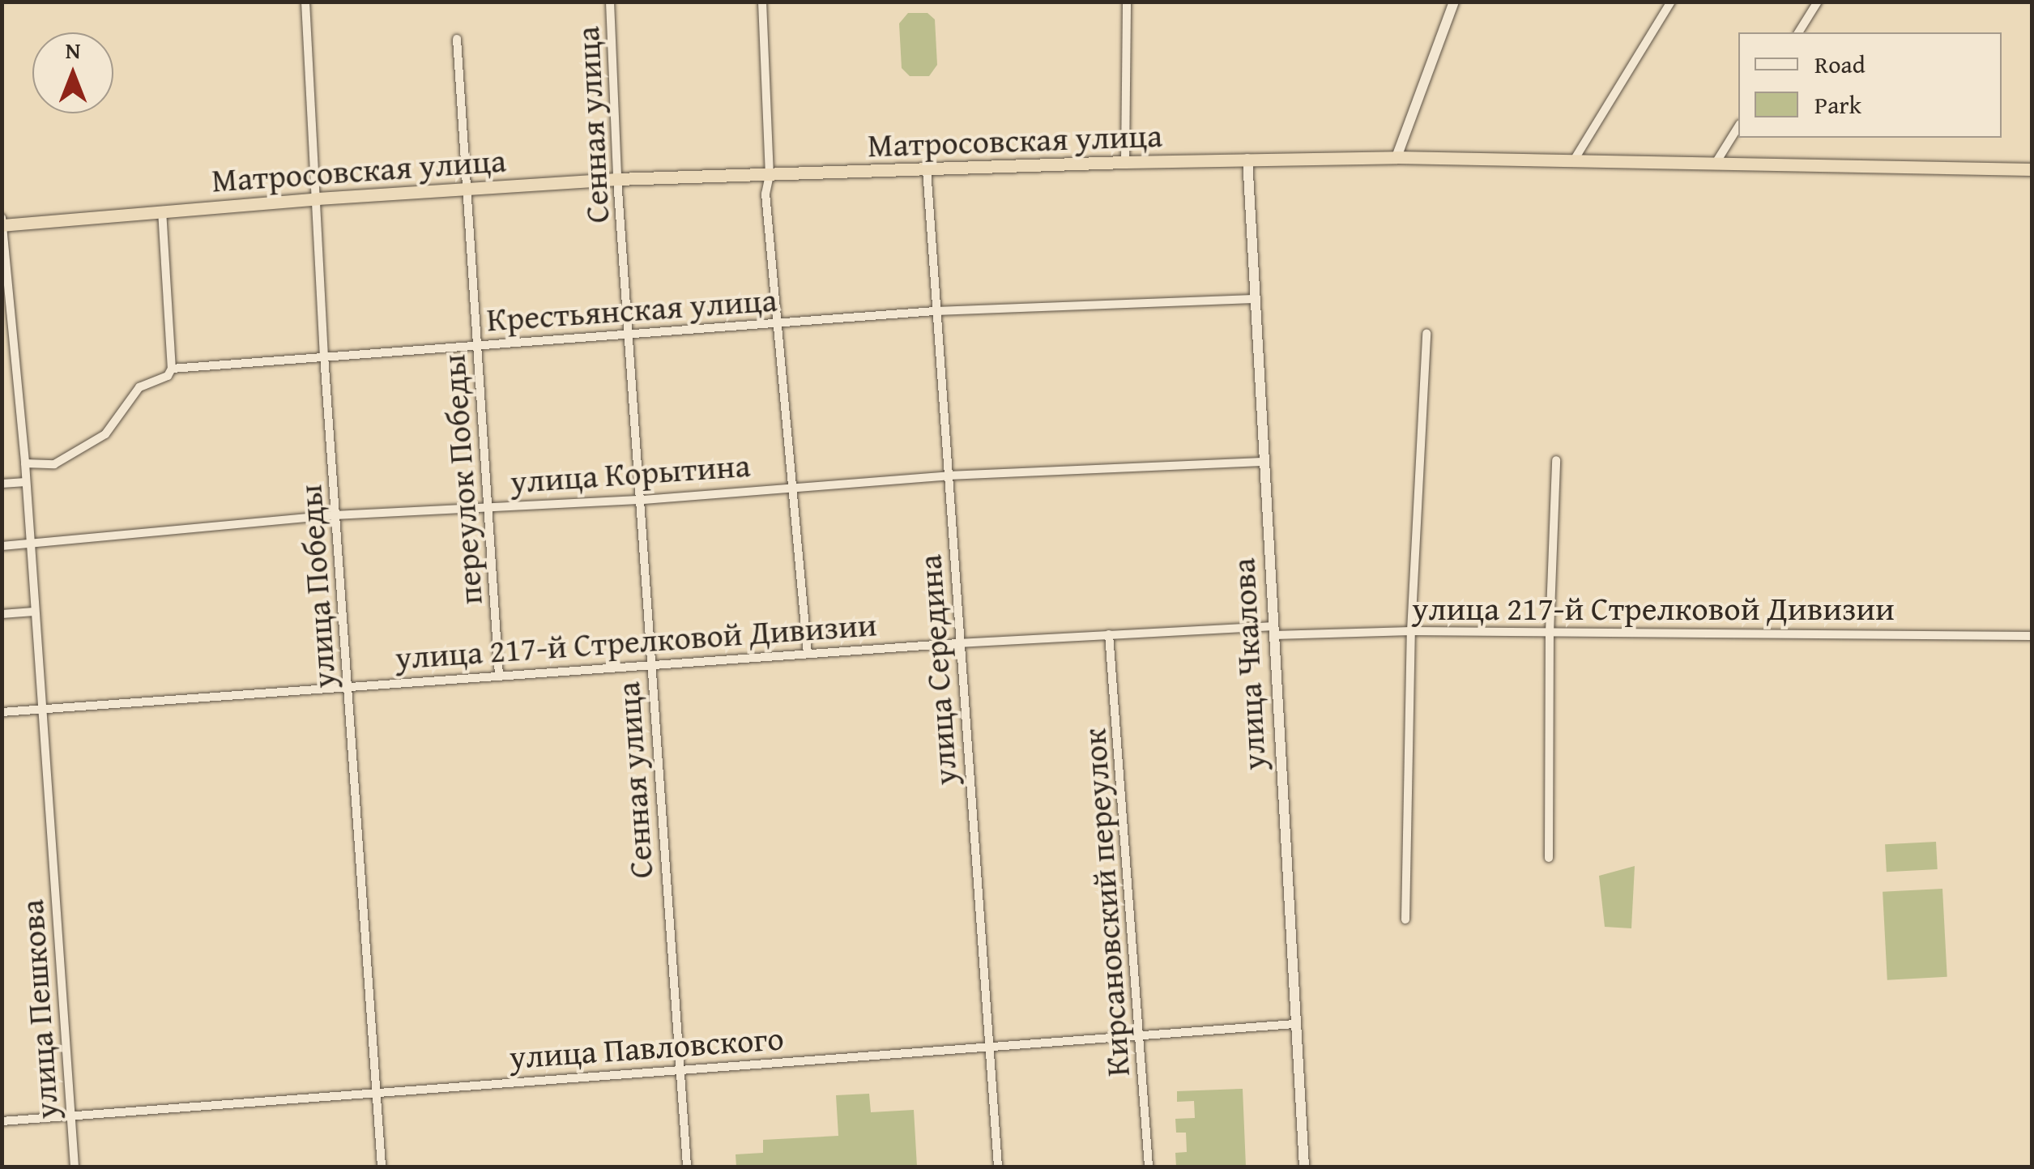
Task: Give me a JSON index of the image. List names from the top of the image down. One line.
{"streets":{"highway":["Матросовская улица"],"street":["Сенная улица","Крестьянская улица","улица Корытина","переулок Победы","улица Победы","улица 217-й Стрелковой Дивизии","улица Чкалова","улица Середина","Кирсановский переулок","улица Пешкова","улица Павловского"]},"crossings":[["Сенная улица","Матросовская улица"],["Сенная улица","Крестьянская улица"],["Сенная улица","улица Корытина"],["Сенная улица","улица 217-й Стрелковой Дивизии"],["Сенная улица","улица Павловского"],["Матросовская улица","переулок Победы"],["Матросовская улица","улица Победы"],["Матросовская улица","улица Чкалова"],["Матросовская улица","улица Середина"],["Матросовская улица","улица Пешкова"],["Крестьянская улица","переулок Победы"],["Крестьянская улица","улица Победы"],["Крестьянская улица","улица Чкалова"],["Крестьянская улица","улица Середина"],["улица Корытина","переулок Победы"],["улица Корытина","улица Победы"],["улица Корытина","улица Чкалова"],["улица Корытина","улица Середина"],["улица Корытина","улица Пешкова"],["переулок Победы","улица 217-й Стрелковой Дивизии"],["улица Победы","улица 217-й Стрелковой Дивизии"],["улица Победы","улица Павловского"],["улица 217-й Стрелковой Дивизии","улица Чкалова"],["улица 217-й Стрелковой Дивизии","улица Середина"],["улица 217-й Стрелковой Дивизии","Кирсановский переулок"],["улица 217-й Стрелковой Дивизии","улица Пешкова"],["улица Чкалова","улица Павловского"],["улица Середина","улица Павловского"],["Кирсановский переулок","улица Павловского"],["улица Пешкова","улица Павловского"]],"legend":["Road","Park"],"north":"top"}
